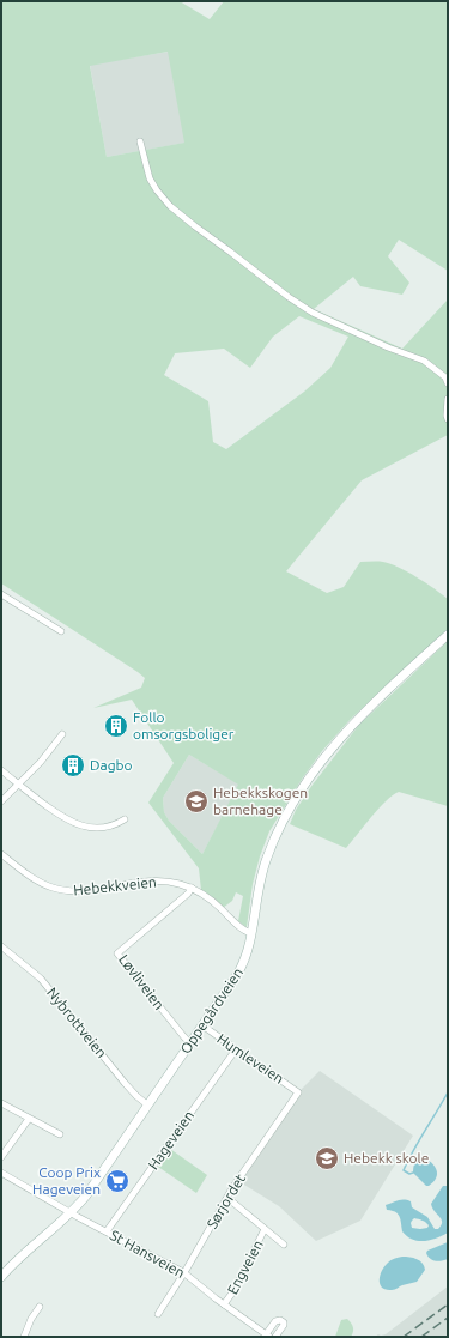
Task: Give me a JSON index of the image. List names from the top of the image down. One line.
{"streets":{"main road":["Oppegårdveien"],"street":["Hebekkveien","Løvliveien","Nybrottveien","Humleveien","Hageveien","Sørjordet","St Hansveien","Engveien"]},"crossings":[["Hebekkveien","Løvliveien"],["Hebekkveien","Oppegårdveien"],["Løvliveien","Oppegårdveien"],["Oppegårdveien","Nybrottveien"],["Oppegårdveien","Humleveien"],["Oppegårdveien","St Hansveien"],["Humleveien","Hageveien"],["Humleveien","Sørjordet"],["Hageveien","St Hansveien"],["Sørjordet","St Hansveien"],["Sørjordet","Engveien"],["St Hansveien","Engveien"]],"places":{"building":["Follo omsorgsboliger","Dagbo"],"school or university":["Hebekkskogen barnehage","Hebekk skole"],"supermarket":["Coop Prix Hageveien"]}}
